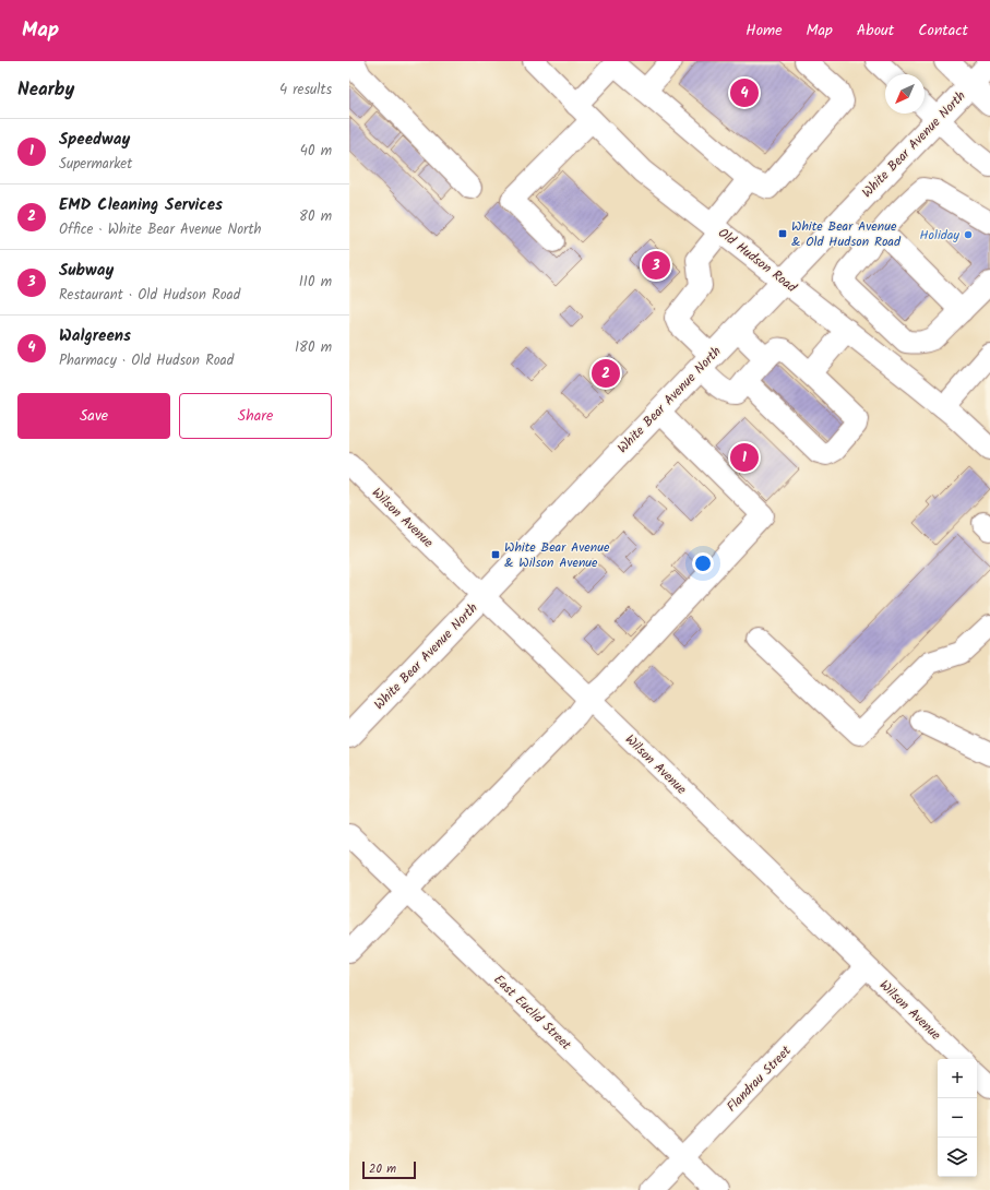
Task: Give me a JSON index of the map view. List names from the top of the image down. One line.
{"streets":{"main road":["White Bear Avenue North"],"street":["Old Hudson Road","Wilson Avenue","East Euclid Street","Flandrau Street"]},"crossings":[["White Bear Avenue North","Old Hudson Road"],["White Bear Avenue North","Wilson Avenue"],["Wilson Avenue","Flandrau Street"],["East Euclid Street","Flandrau Street"]],"places":{"transit":["White Bear Avenue & Old Hudson Road","White Bear Avenue & Wilson Avenue"],"other":["Holiday"]},"scale_bar":"20 m","north":"bottom left","page":{"header":"Map","nav":["Home","Map","About","Contact"],"heading":["Nearby","4 results"],"pins":["4","3","2","1"],"list":[{"mark":"1","name":"Speedway","note":"Supermarket","value":"40 m"},{"mark":"2","name":"EMD Cleaning Services","note":"Office · White Bear Avenue North","value":"80 m"},{"mark":"3","name":"Subway","note":"Restaurant · Old Hudson Road","value":"110 m"},{"mark":"4","name":"Walgreens","note":"Pharmacy · Old Hudson Road","value":"180 m"}],"buttons":["Save","Share"],"map_buttons":["+","−"],"scale":"20 m"}}
